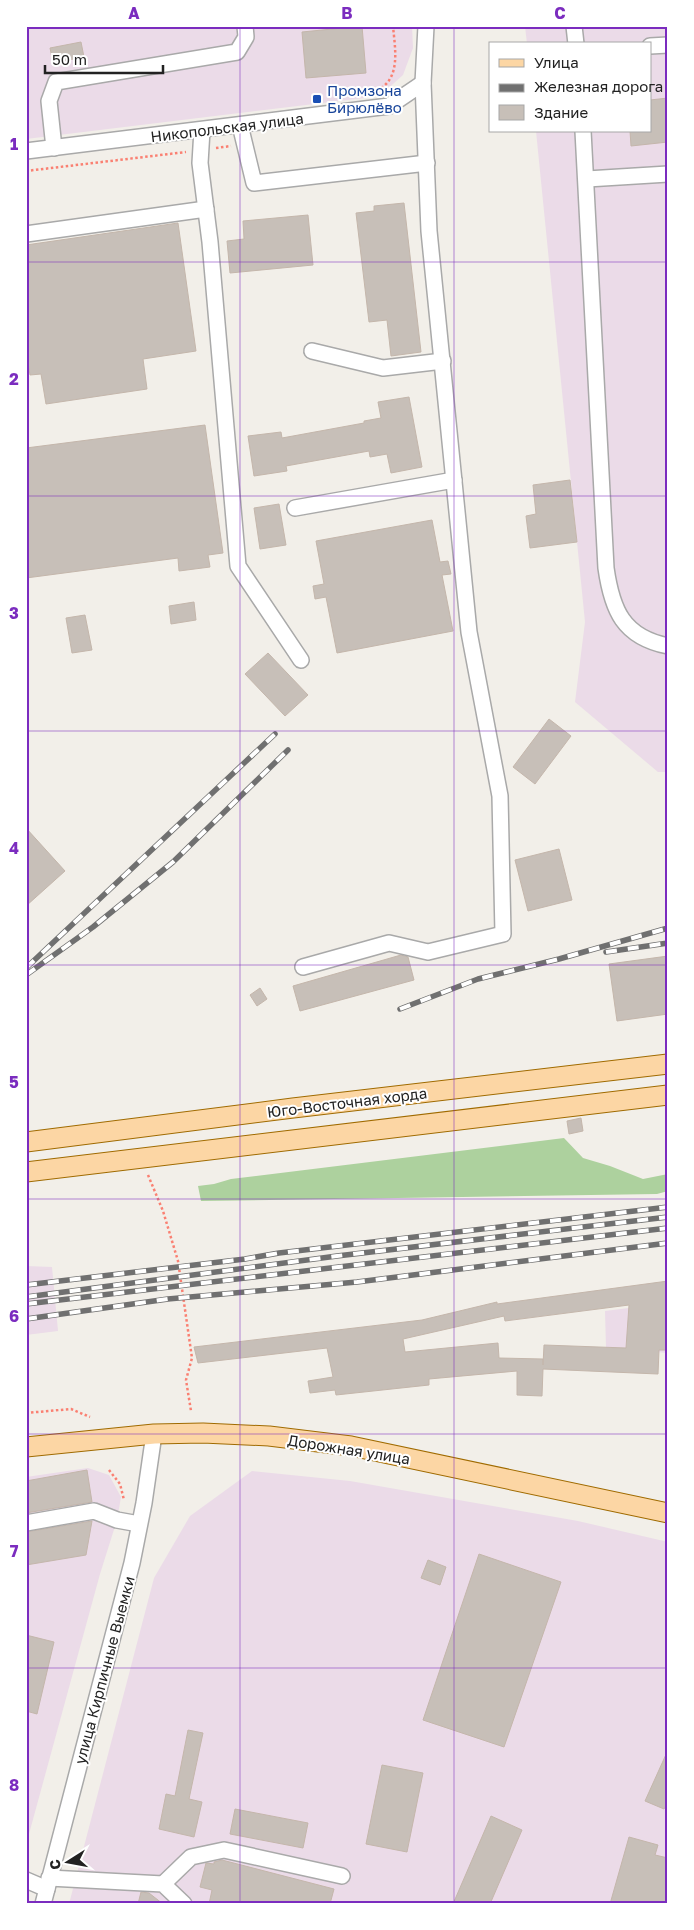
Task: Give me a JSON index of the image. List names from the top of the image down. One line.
{"streets":{"main road":["Юго-Восточная хорда","Дорожная улица"],"street":["Никопольская улица","улица Кирпичные Выемки"]},"crossings":[["Дорожная улица","улица Кирпичные Выемки"]],"places":{"transit":["Промзона Бирюлёво"]},"legend":["Улица","Железная дорога","Здание"],"scale_bar":"50 m","north":"left","grid":{"columns":["A","B","C"],"rows":["1","2","3","4","5","6","7","8"]}}
